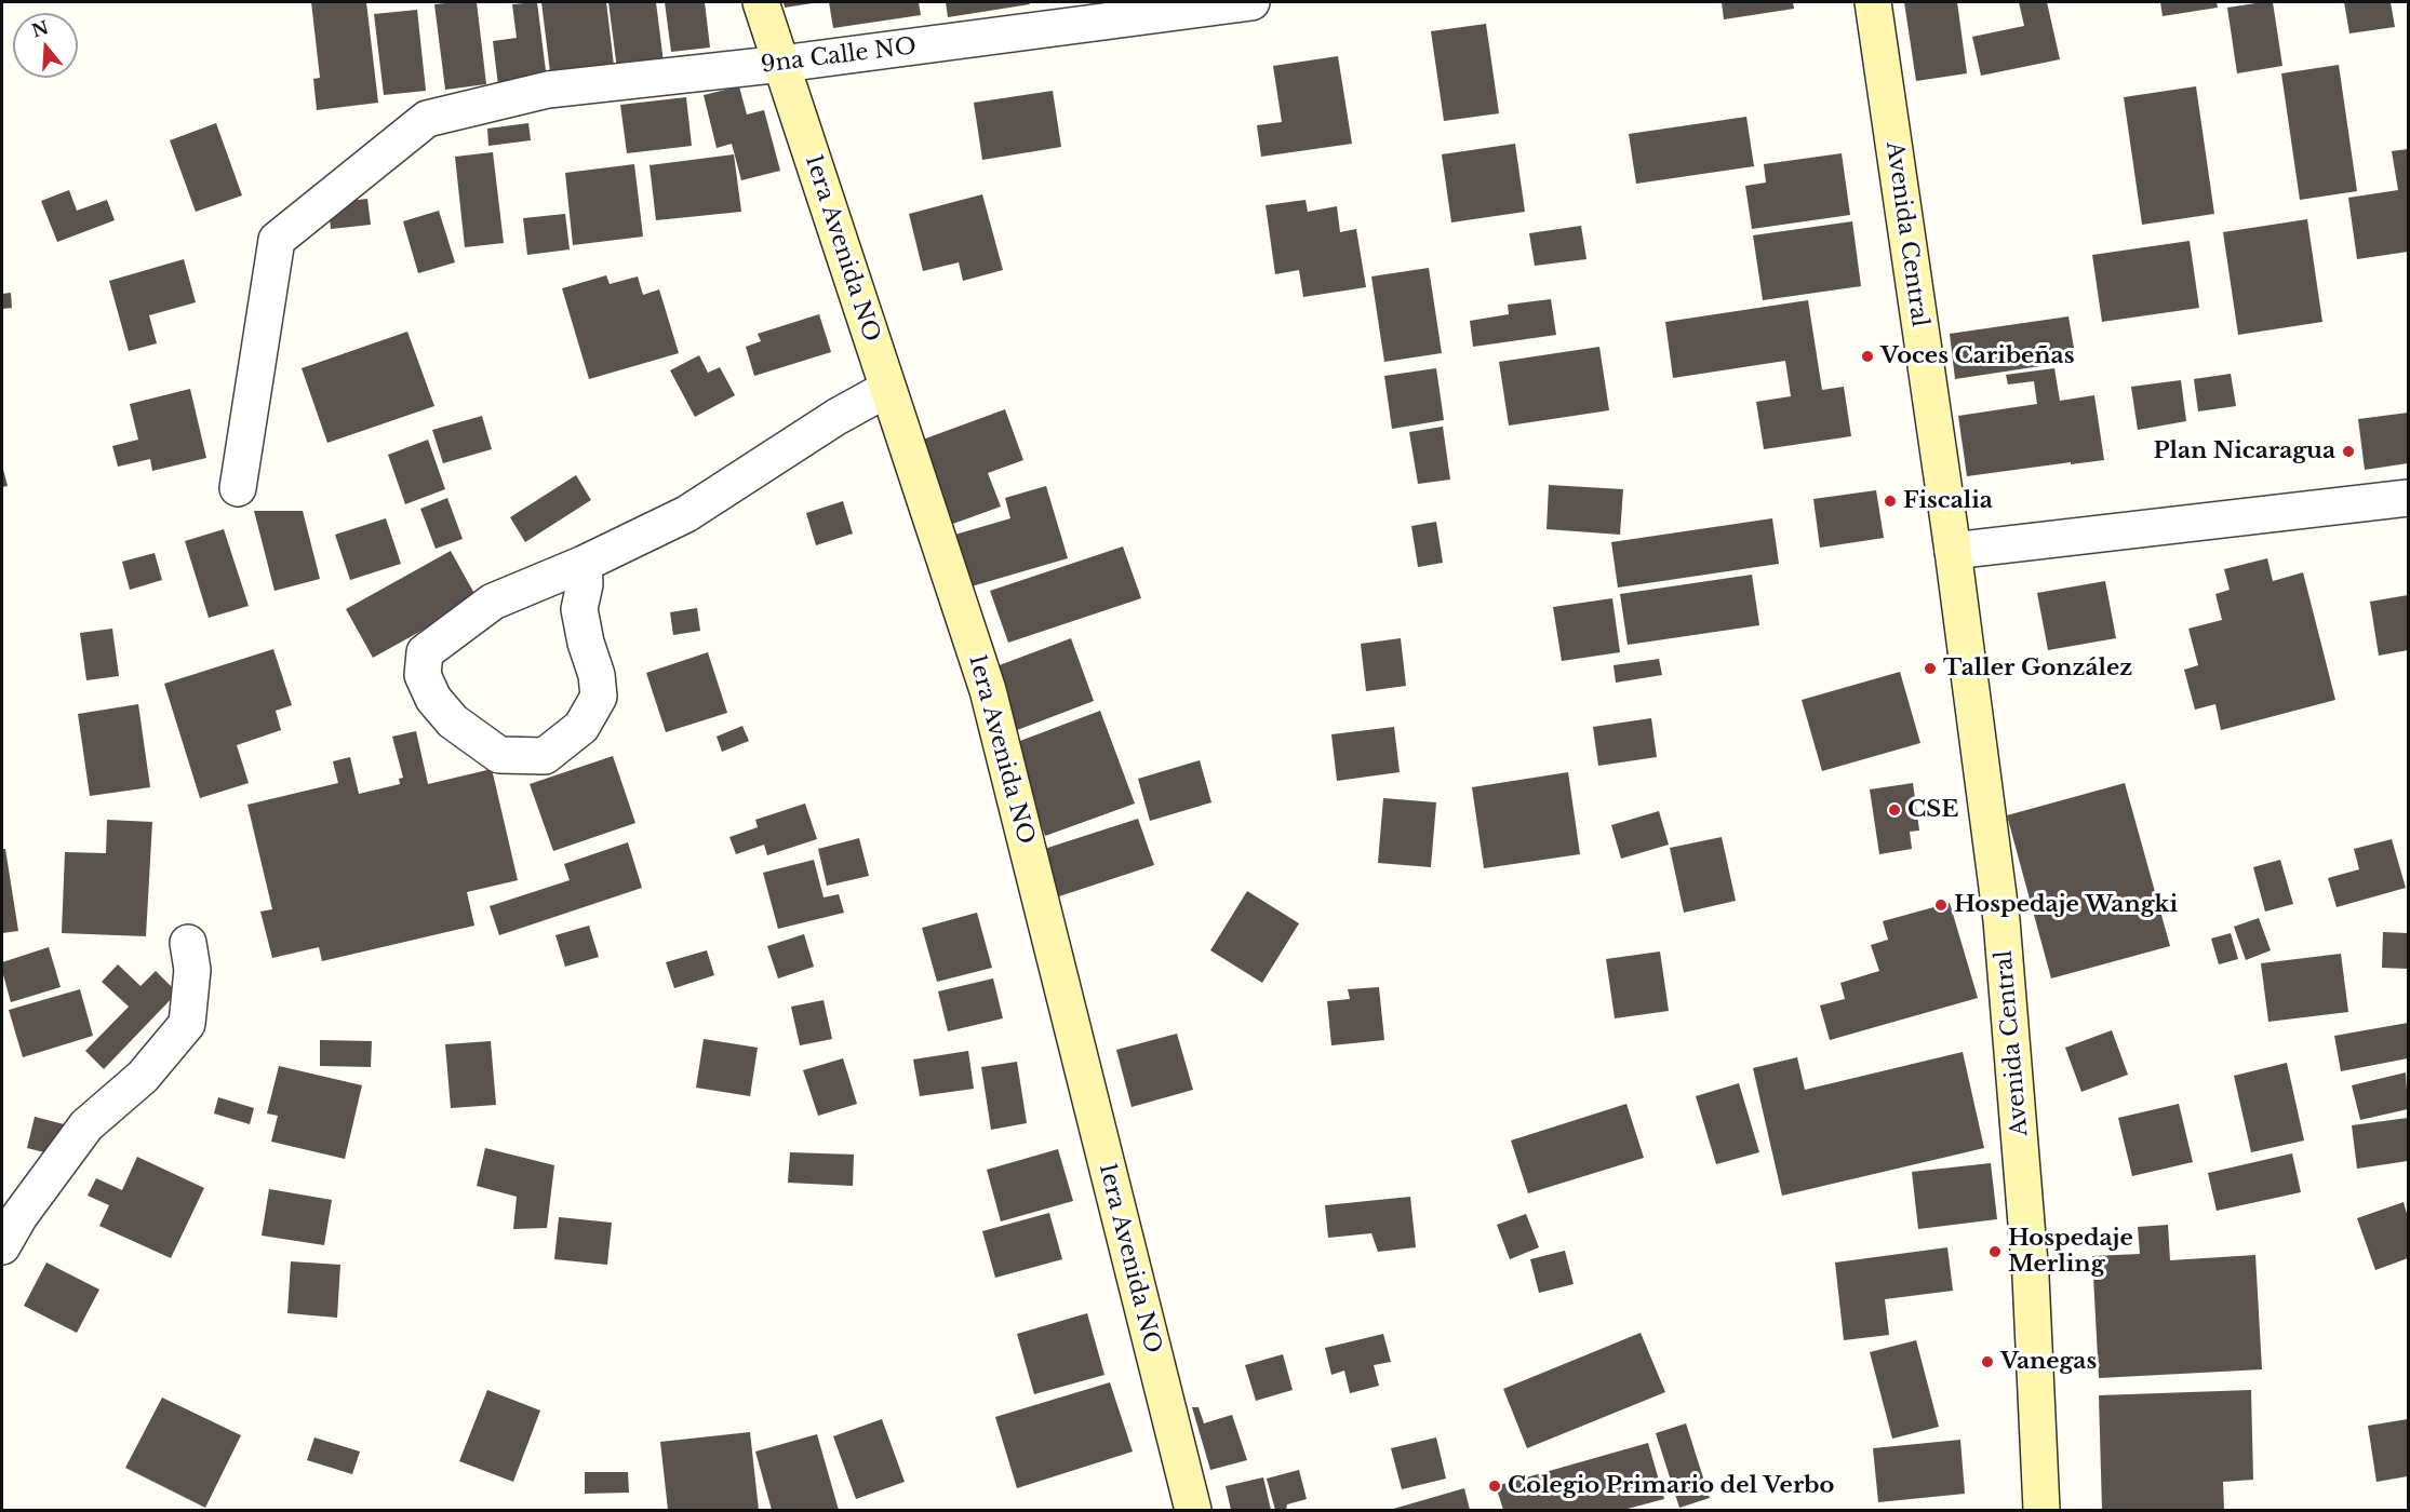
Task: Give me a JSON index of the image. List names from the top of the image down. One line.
{"streets":{"street":["9na Calle NO","Avenida Central","1era Avenida NO"]},"crossings":[["9na Calle NO","1era Avenida NO"]],"places":["Voces Caribeñas","Plan Nicaragua","Fiscalia","Taller González","CSE","Hospedaje Wangki","Hospedaje Merling","Vanegas","Colegio Primario del Verbo"],"north":"top"}
